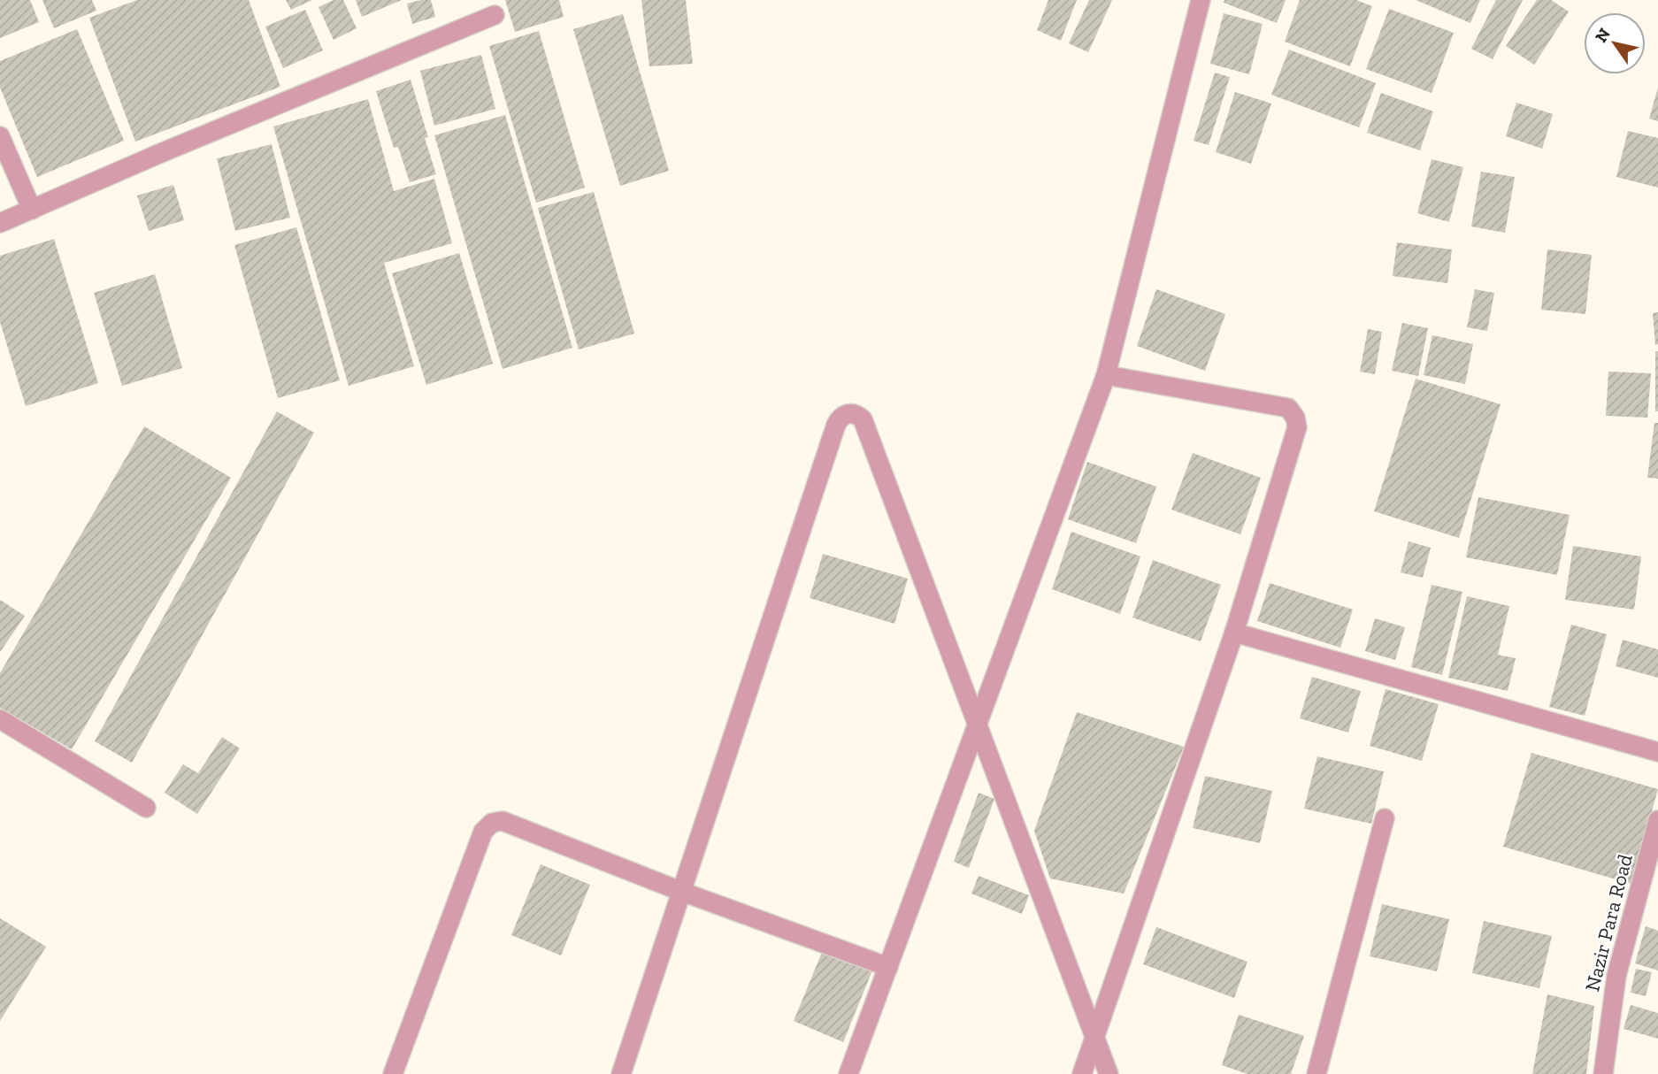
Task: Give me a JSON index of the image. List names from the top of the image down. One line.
{"streets":{"street":["Nazir Para Road"]},"north":"top left"}
